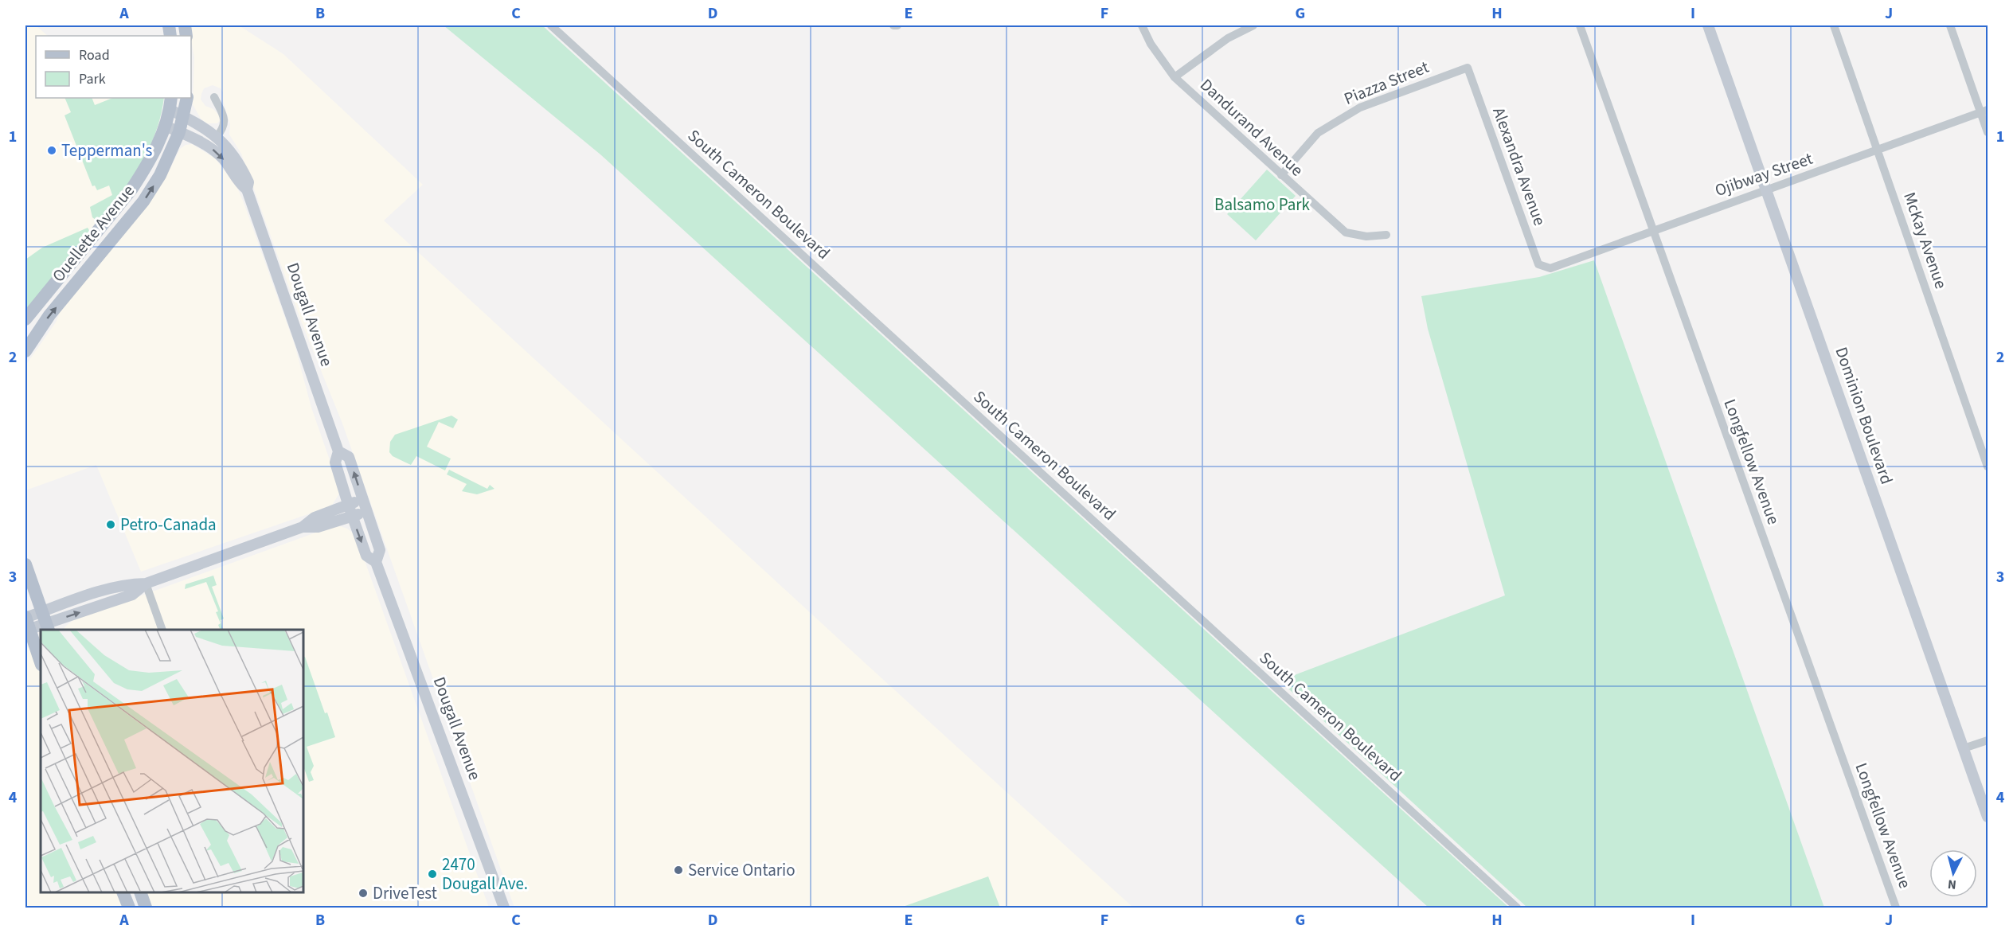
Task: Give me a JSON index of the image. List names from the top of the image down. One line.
{"streets":{"main road":["Ouellette Avenue","Dougall Avenue"],"street":["Piazza Street","Dandurand Avenue","Alexandra Avenue","Ojibway Street","South Cameron Boulevard","McKay Avenue","Dominion Boulevard","Longfellow Avenue"]},"crossings":[["Piazza Street","Dandurand Avenue"],["Piazza Street","Alexandra Avenue"],["Alexandra Avenue","Ojibway Street"],["Ojibway Street","McKay Avenue"],["Ojibway Street","Dominion Boulevard"],["Ojibway Street","Longfellow Avenue"],["Ouellette Avenue","Dougall Avenue"]],"parks":["Balsamo Park"],"places":["Tepperman's","Petro-Canada","Service Ontario","2470 Dougall Ave.","DriveTest"],"legend":["Road","Park"],"north":"bottom","grid":{"columns":["A","B","C","D","E","F","G","H","I","J"],"rows":["1","2","3","4"]}}
